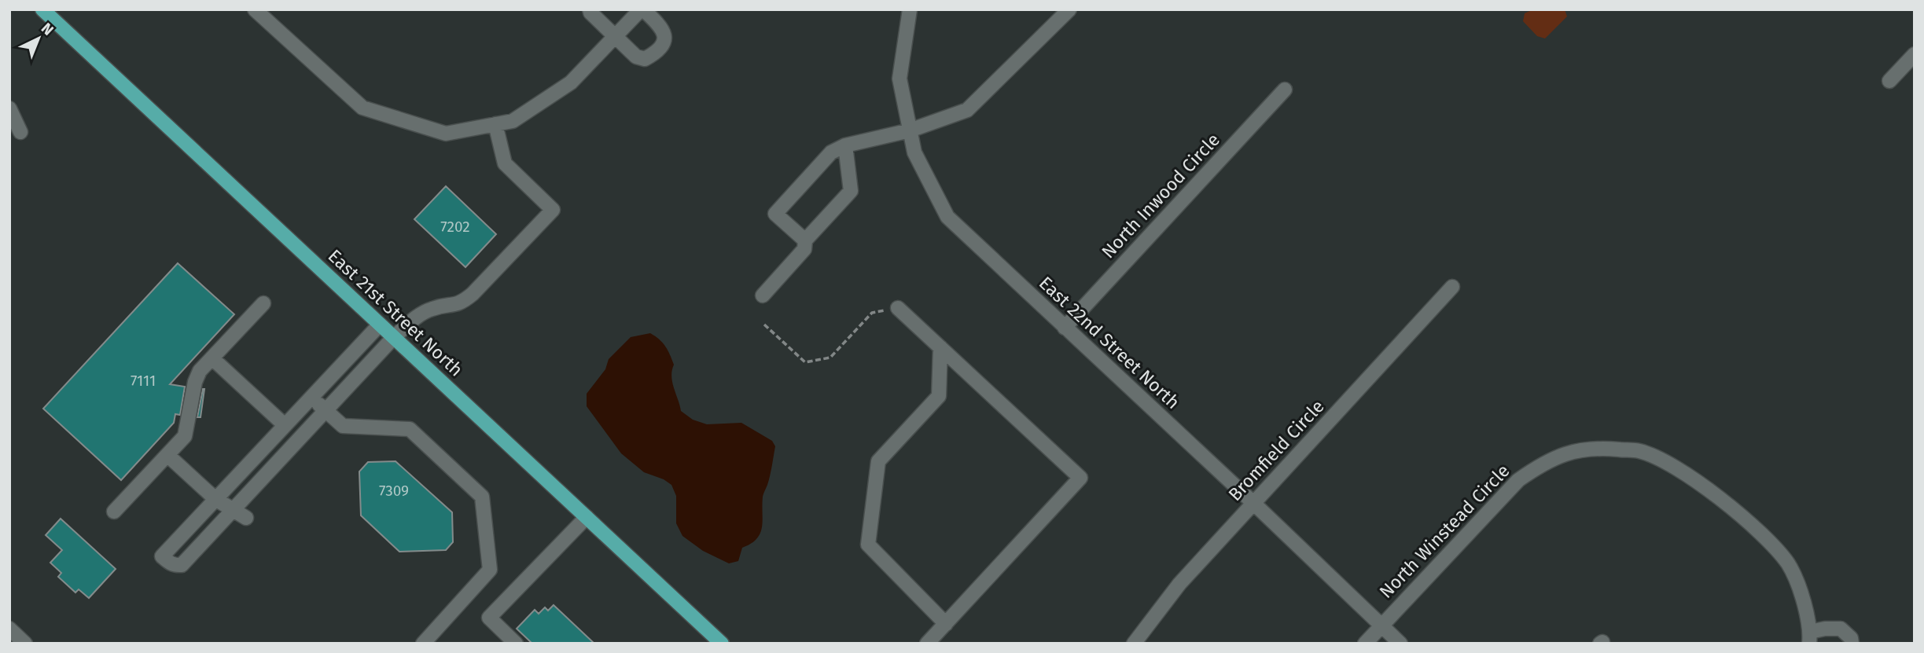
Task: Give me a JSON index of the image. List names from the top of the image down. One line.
{"streets":{"main road":["East 21st Street North"],"street":["North Inwood Circle","East 22nd Street North","Bromfield Circle","North Winstead Circle"]},"crossings":[["North Inwood Circle","East 22nd Street North"],["East 22nd Street North","Bromfield Circle"],["East 22nd Street North","North Winstead Circle"]],"house_numbers":["7202","7111","7309"],"north":"top right"}
